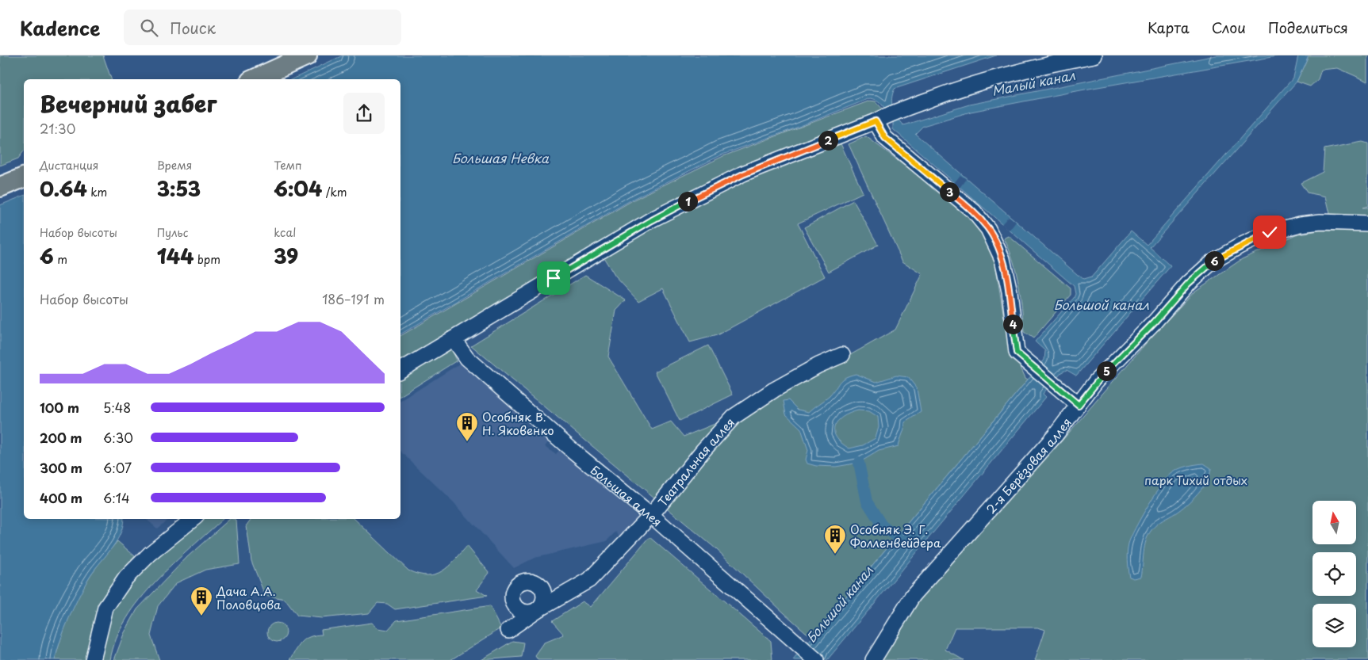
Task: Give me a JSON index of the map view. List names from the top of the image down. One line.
{"streets":{"street":["Театральная аллея","2-я Берёзовая аллея","Большая аллея"]},"crossings":[["Театральная аллея","Большая аллея"]],"water":["Малый канал","Большая Невка","Большой канал"],"parks":["парк Тихий отдых"],"places":{"building":["Особняк В. Н. Яковенко","Особняк Э. Г. Фолленвейдера","Дача А.А. Половцова"]},"north":"top","page":{"header":"Kadence","search":"Поиск","nav":["Карта","Слои","Поделиться"],"heading":["Вечерний забег","21:30"],"pins":["2","3","1","6","4","5"],"stats":[["Дистанция","0.64 km"],["Время","3:53"],["Темп","6:04 /km"],["Набор высоты","6 m"],["Пульс","144 bpm"],["kcal","39"]],"chart":["Набор высоты","186–191 m"],"list":[{"name":"100 m","note":"5:48"},{"name":"200 m","note":"6:30"},{"name":"300 m","note":"6:07"},{"name":"400 m","note":"6:14"}]}}
